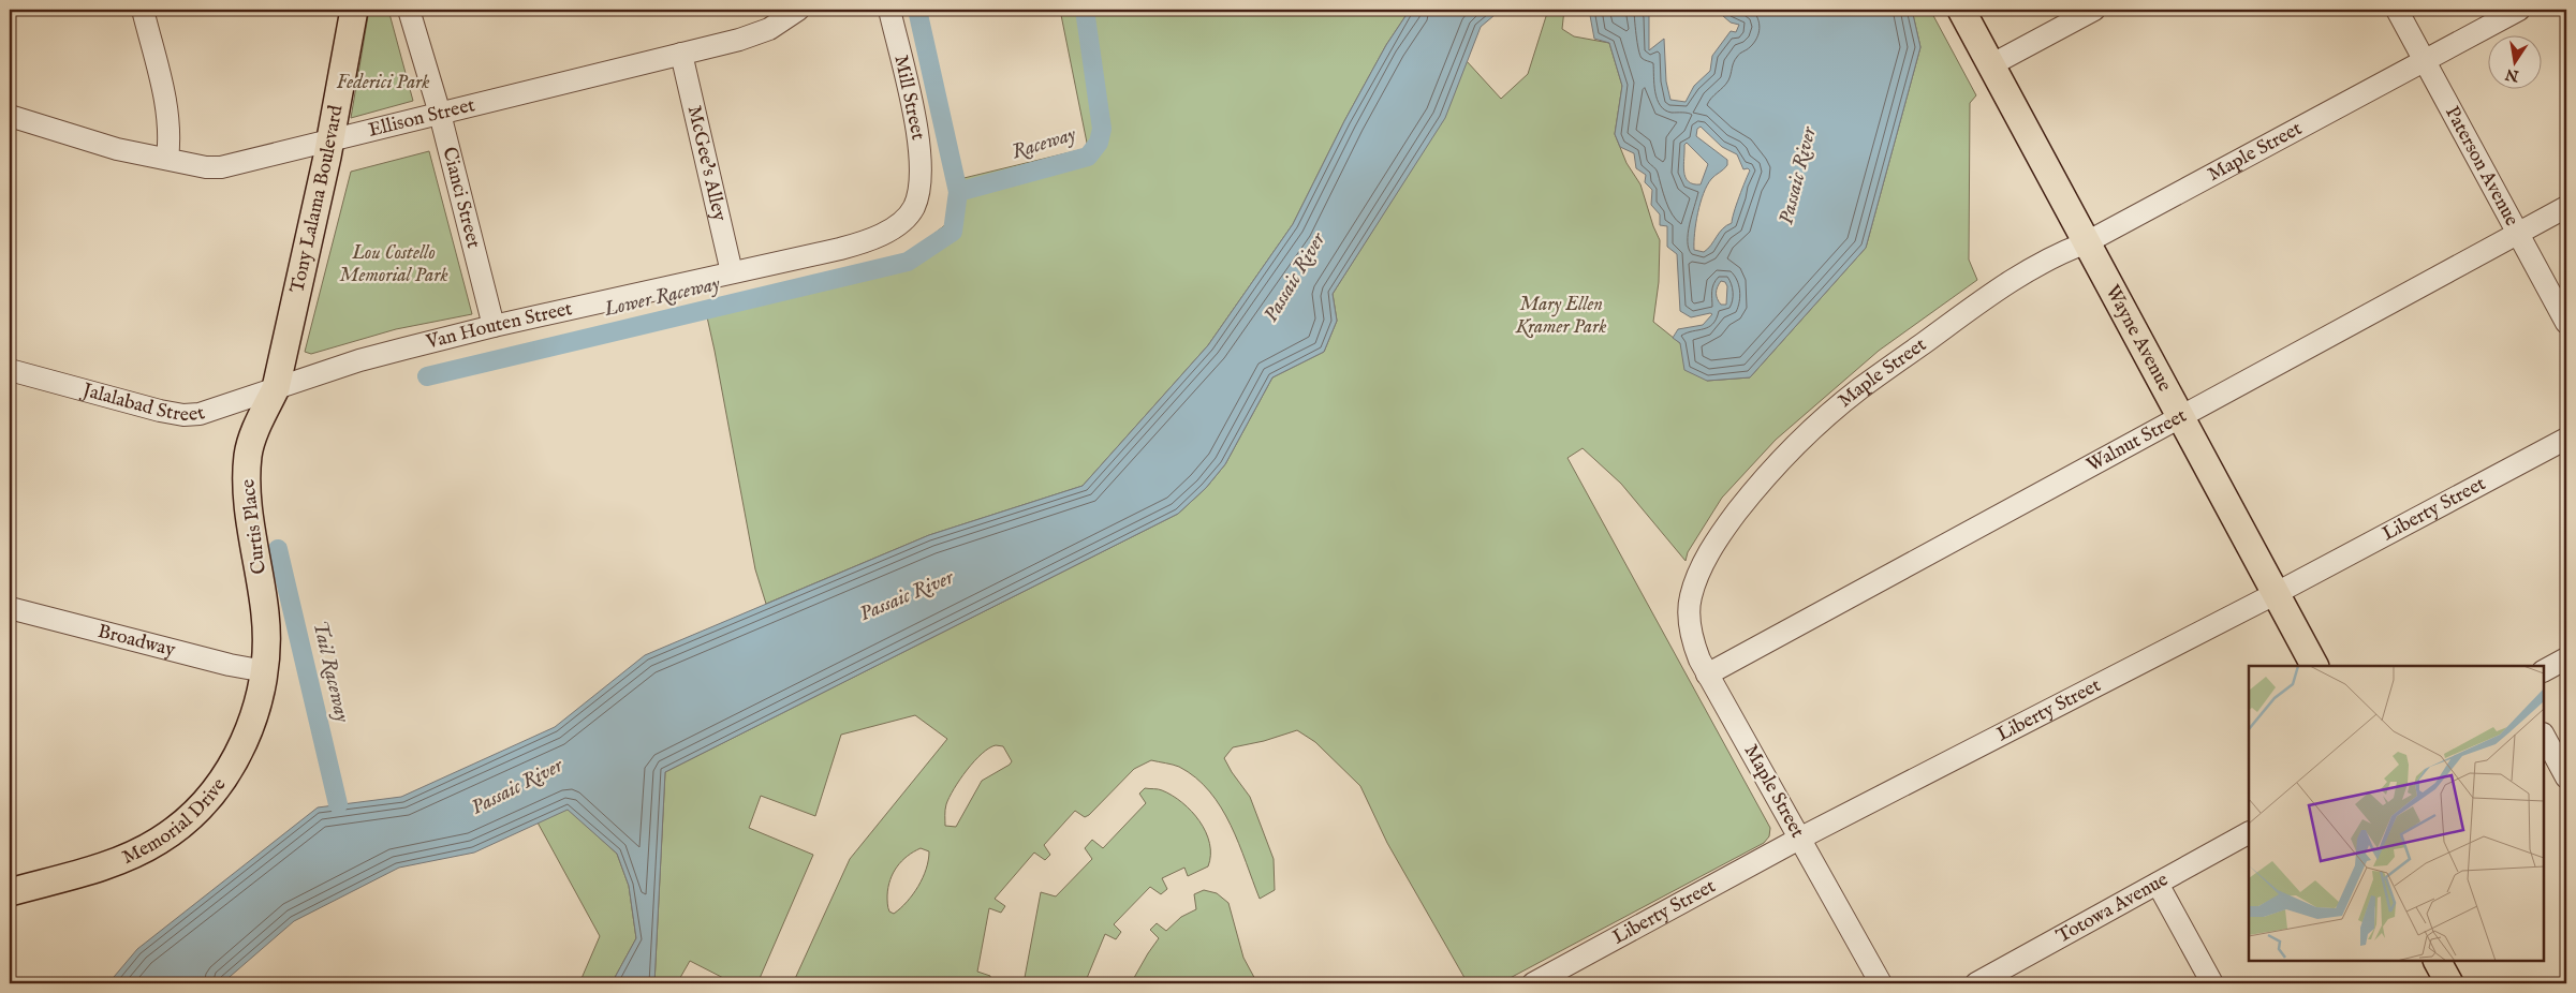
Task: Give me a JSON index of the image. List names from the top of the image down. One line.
{"streets":{"main road":["Tony Lalama Boulevard","Wayne Avenue","Curtis Place","Memorial Drive"],"street":["Mill Street","Ellison Street","Maple Street","McGee's Alley","Paterson Avenue","Cianci Street","Van Houten Street","Jalalabad Street","Walnut Street","Liberty Street","Broadway","Totowa Avenue"]},"crossings":[["Mill Street","Van Houten Street"],["Ellison Street","McGee's Alley"],["Ellison Street","Cianci Street"],["Ellison Street","Tony Lalama Boulevard"],["Maple Street","Paterson Avenue"],["Maple Street","Wayne Avenue"],["Maple Street","Walnut Street"],["Maple Street","Liberty Street"],["McGee's Alley","Van Houten Street"],["Paterson Avenue","Walnut Street"],["Cianci Street","Van Houten Street"],["Tony Lalama Boulevard","Van Houten Street"],["Tony Lalama Boulevard","Jalalabad Street"],["Tony Lalama Boulevard","Curtis Place"],["Van Houten Street","Jalalabad Street"],["Van Houten Street","Curtis Place"],["Wayne Avenue","Walnut Street"],["Wayne Avenue","Liberty Street"],["Jalalabad Street","Curtis Place"],["Curtis Place","Broadway"],["Curtis Place","Memorial Drive"],["Broadway","Memorial Drive"]],"water":["Raceway","Passaic River","Lower Raceway","Tail Raceway"],"parks":["Federici Park","Lou Costello Memorial Park","Mary Ellen Kramer Park"],"north":"bottom"}
